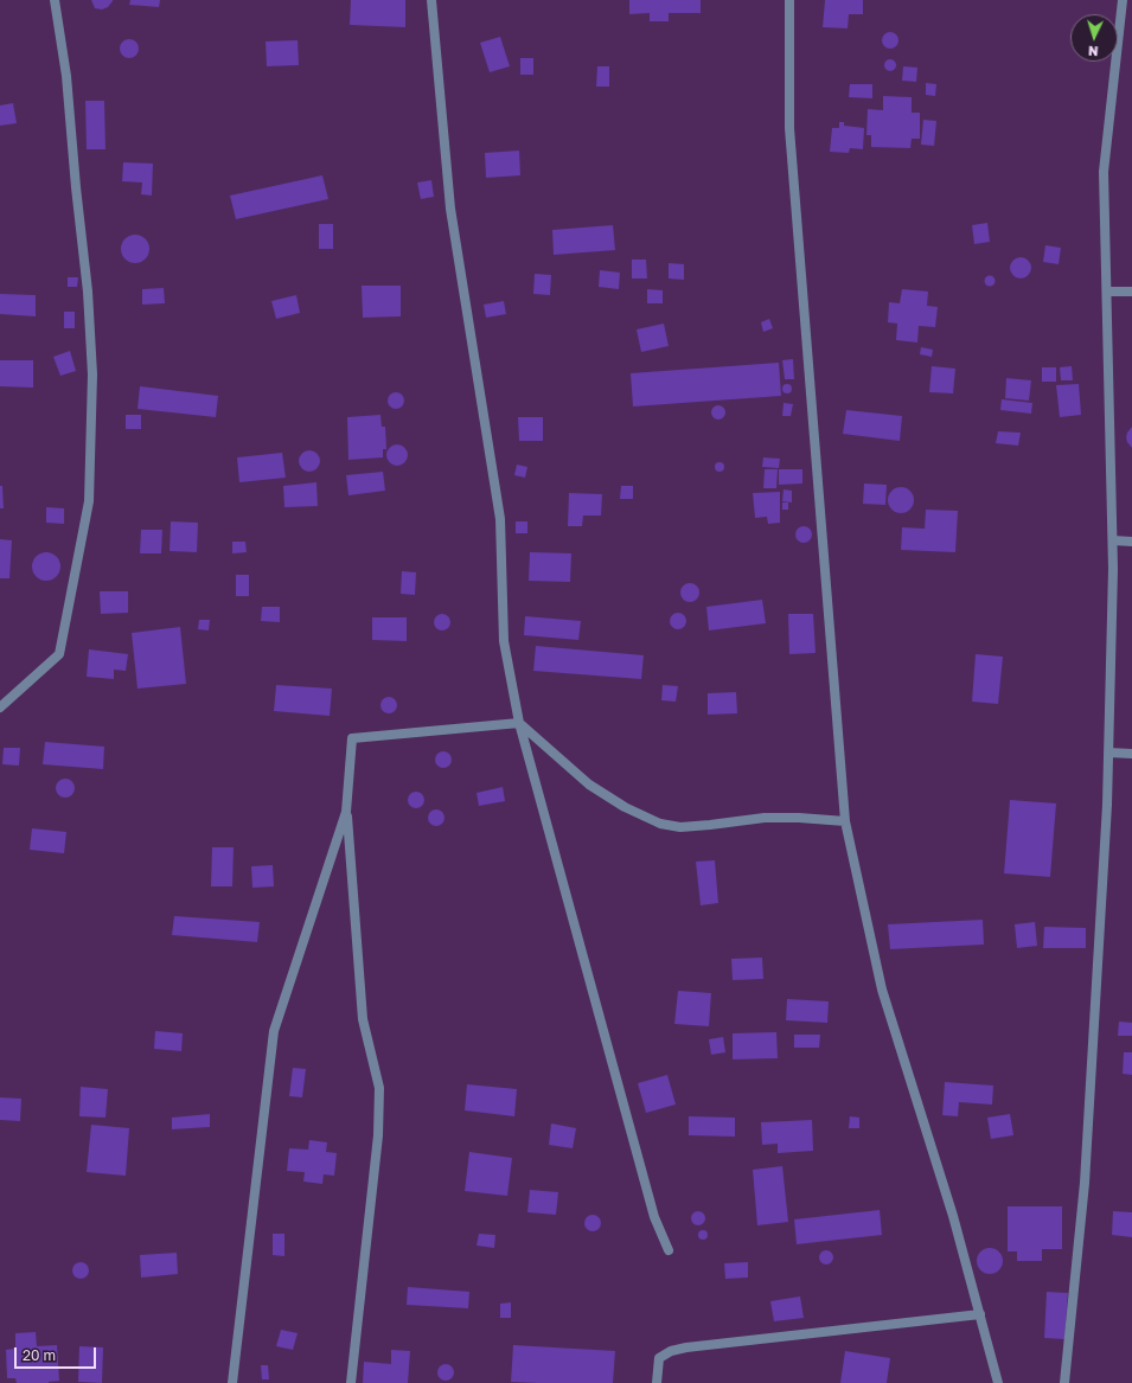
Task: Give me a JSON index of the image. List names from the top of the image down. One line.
{"scale_bar":"20 m","north":"bottom"}
